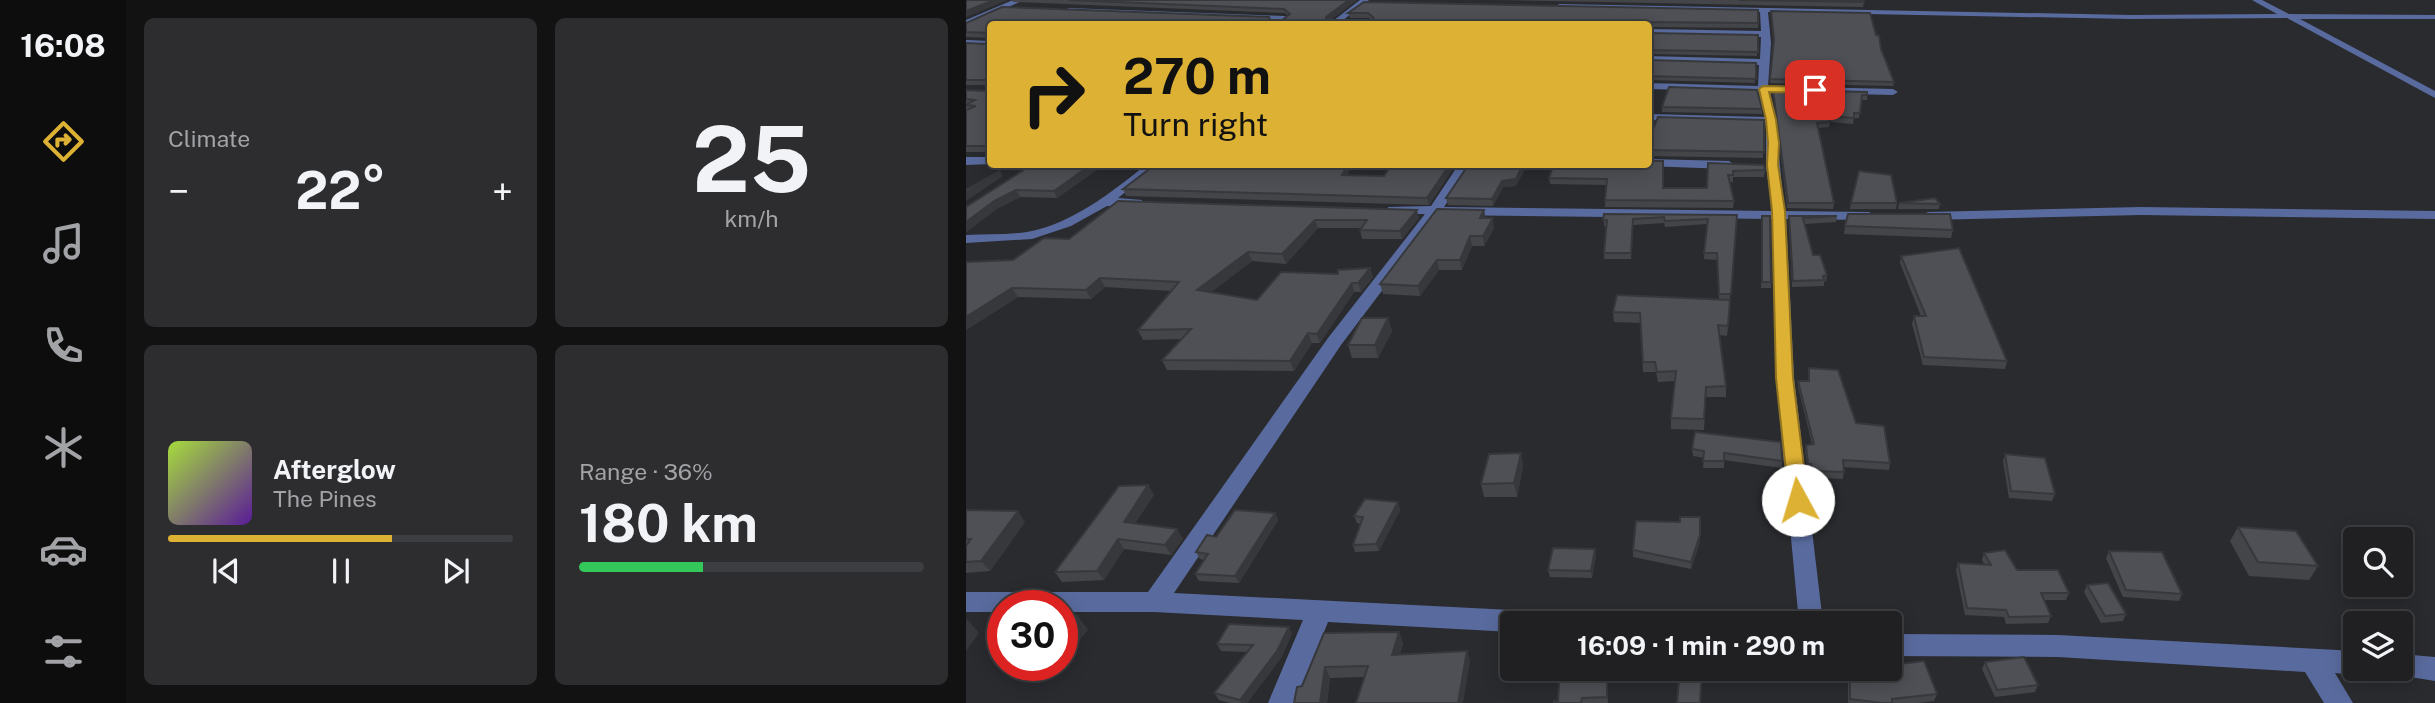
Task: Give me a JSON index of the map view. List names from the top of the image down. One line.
{"page":{"tabs":"16:08","tile":["Climate",["25","km/h"],["Range · 36%","180 km"]],"turn":["270 m","Turn right"],"heat":["−","22°","+"],"song":["Afterglow","The Pines"],"limit":"30","trip":"16:09 · 1 min · 290 m"}}
